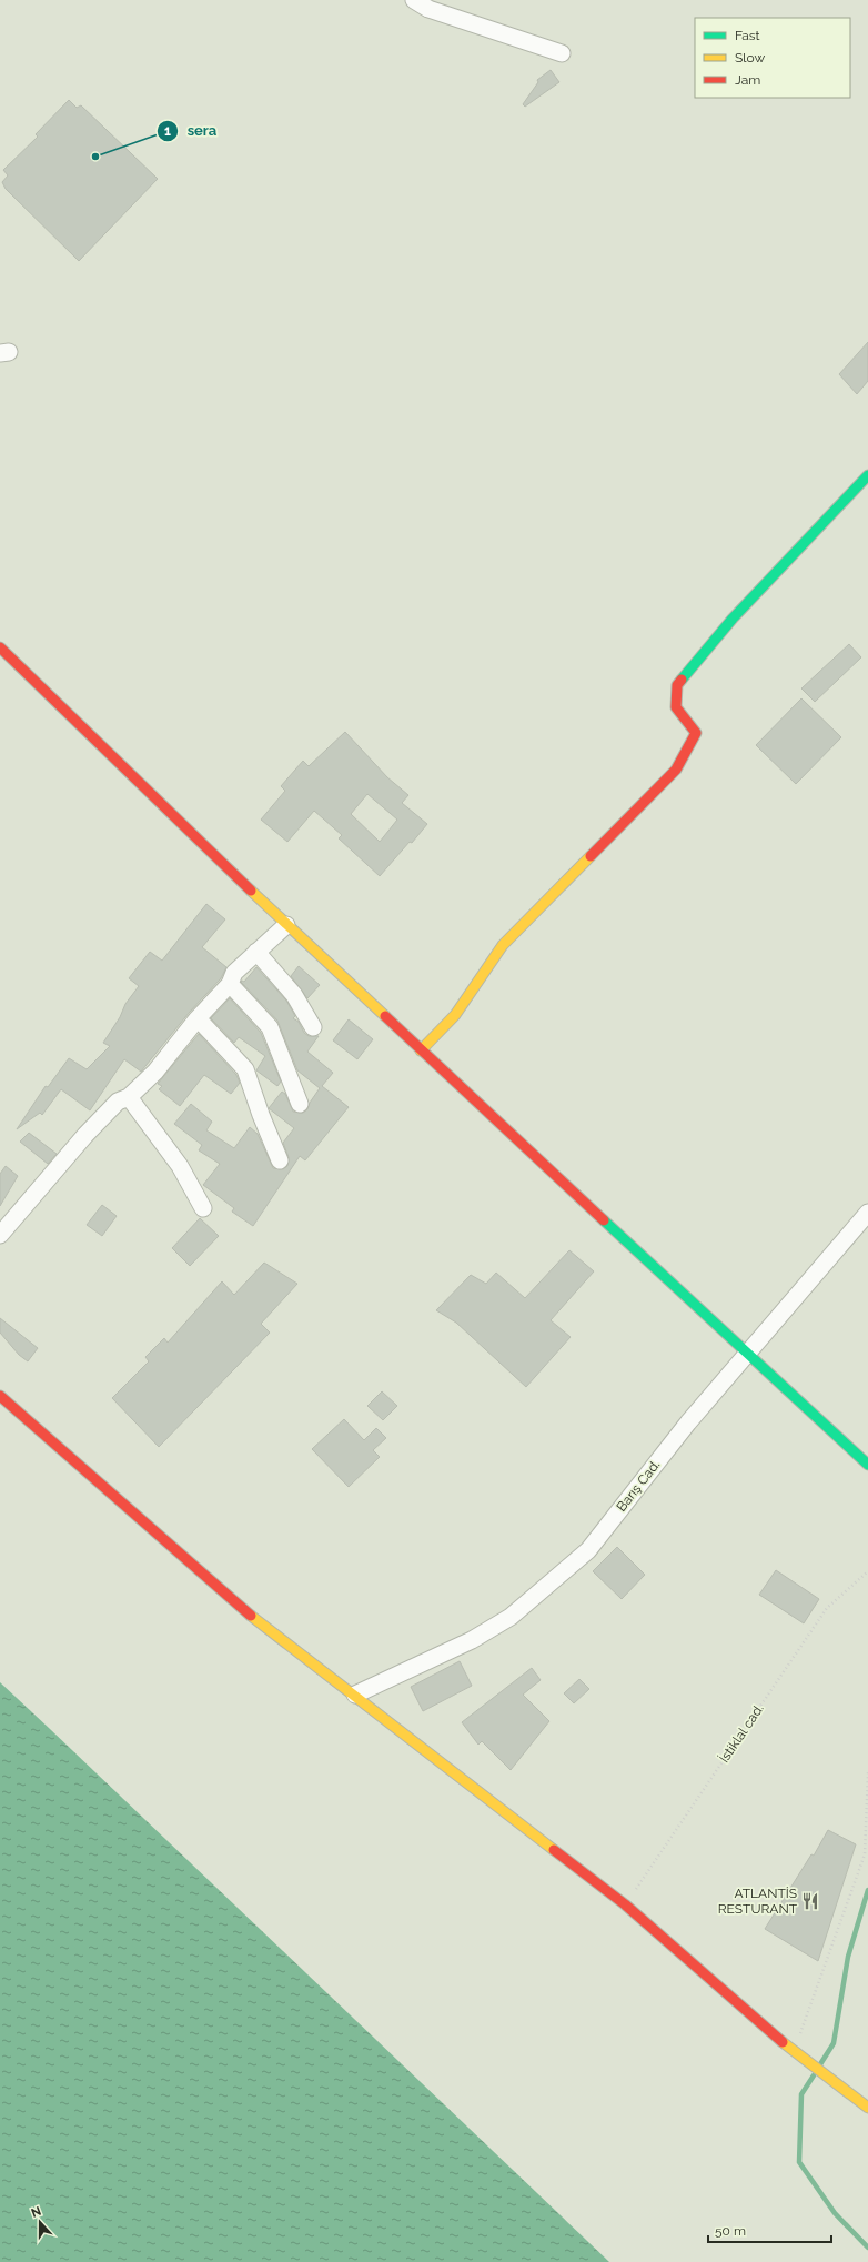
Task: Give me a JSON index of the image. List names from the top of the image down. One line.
{"streets":{"street":["Barış Cad."],"path":["İstiklal cad."]},"places":{"other":["sera"],"restaurant":["ATLANTİS RESTURANT"]},"legend":["Fast","Slow","Jam"],"scale_bar":"50 m","north":"top"}
